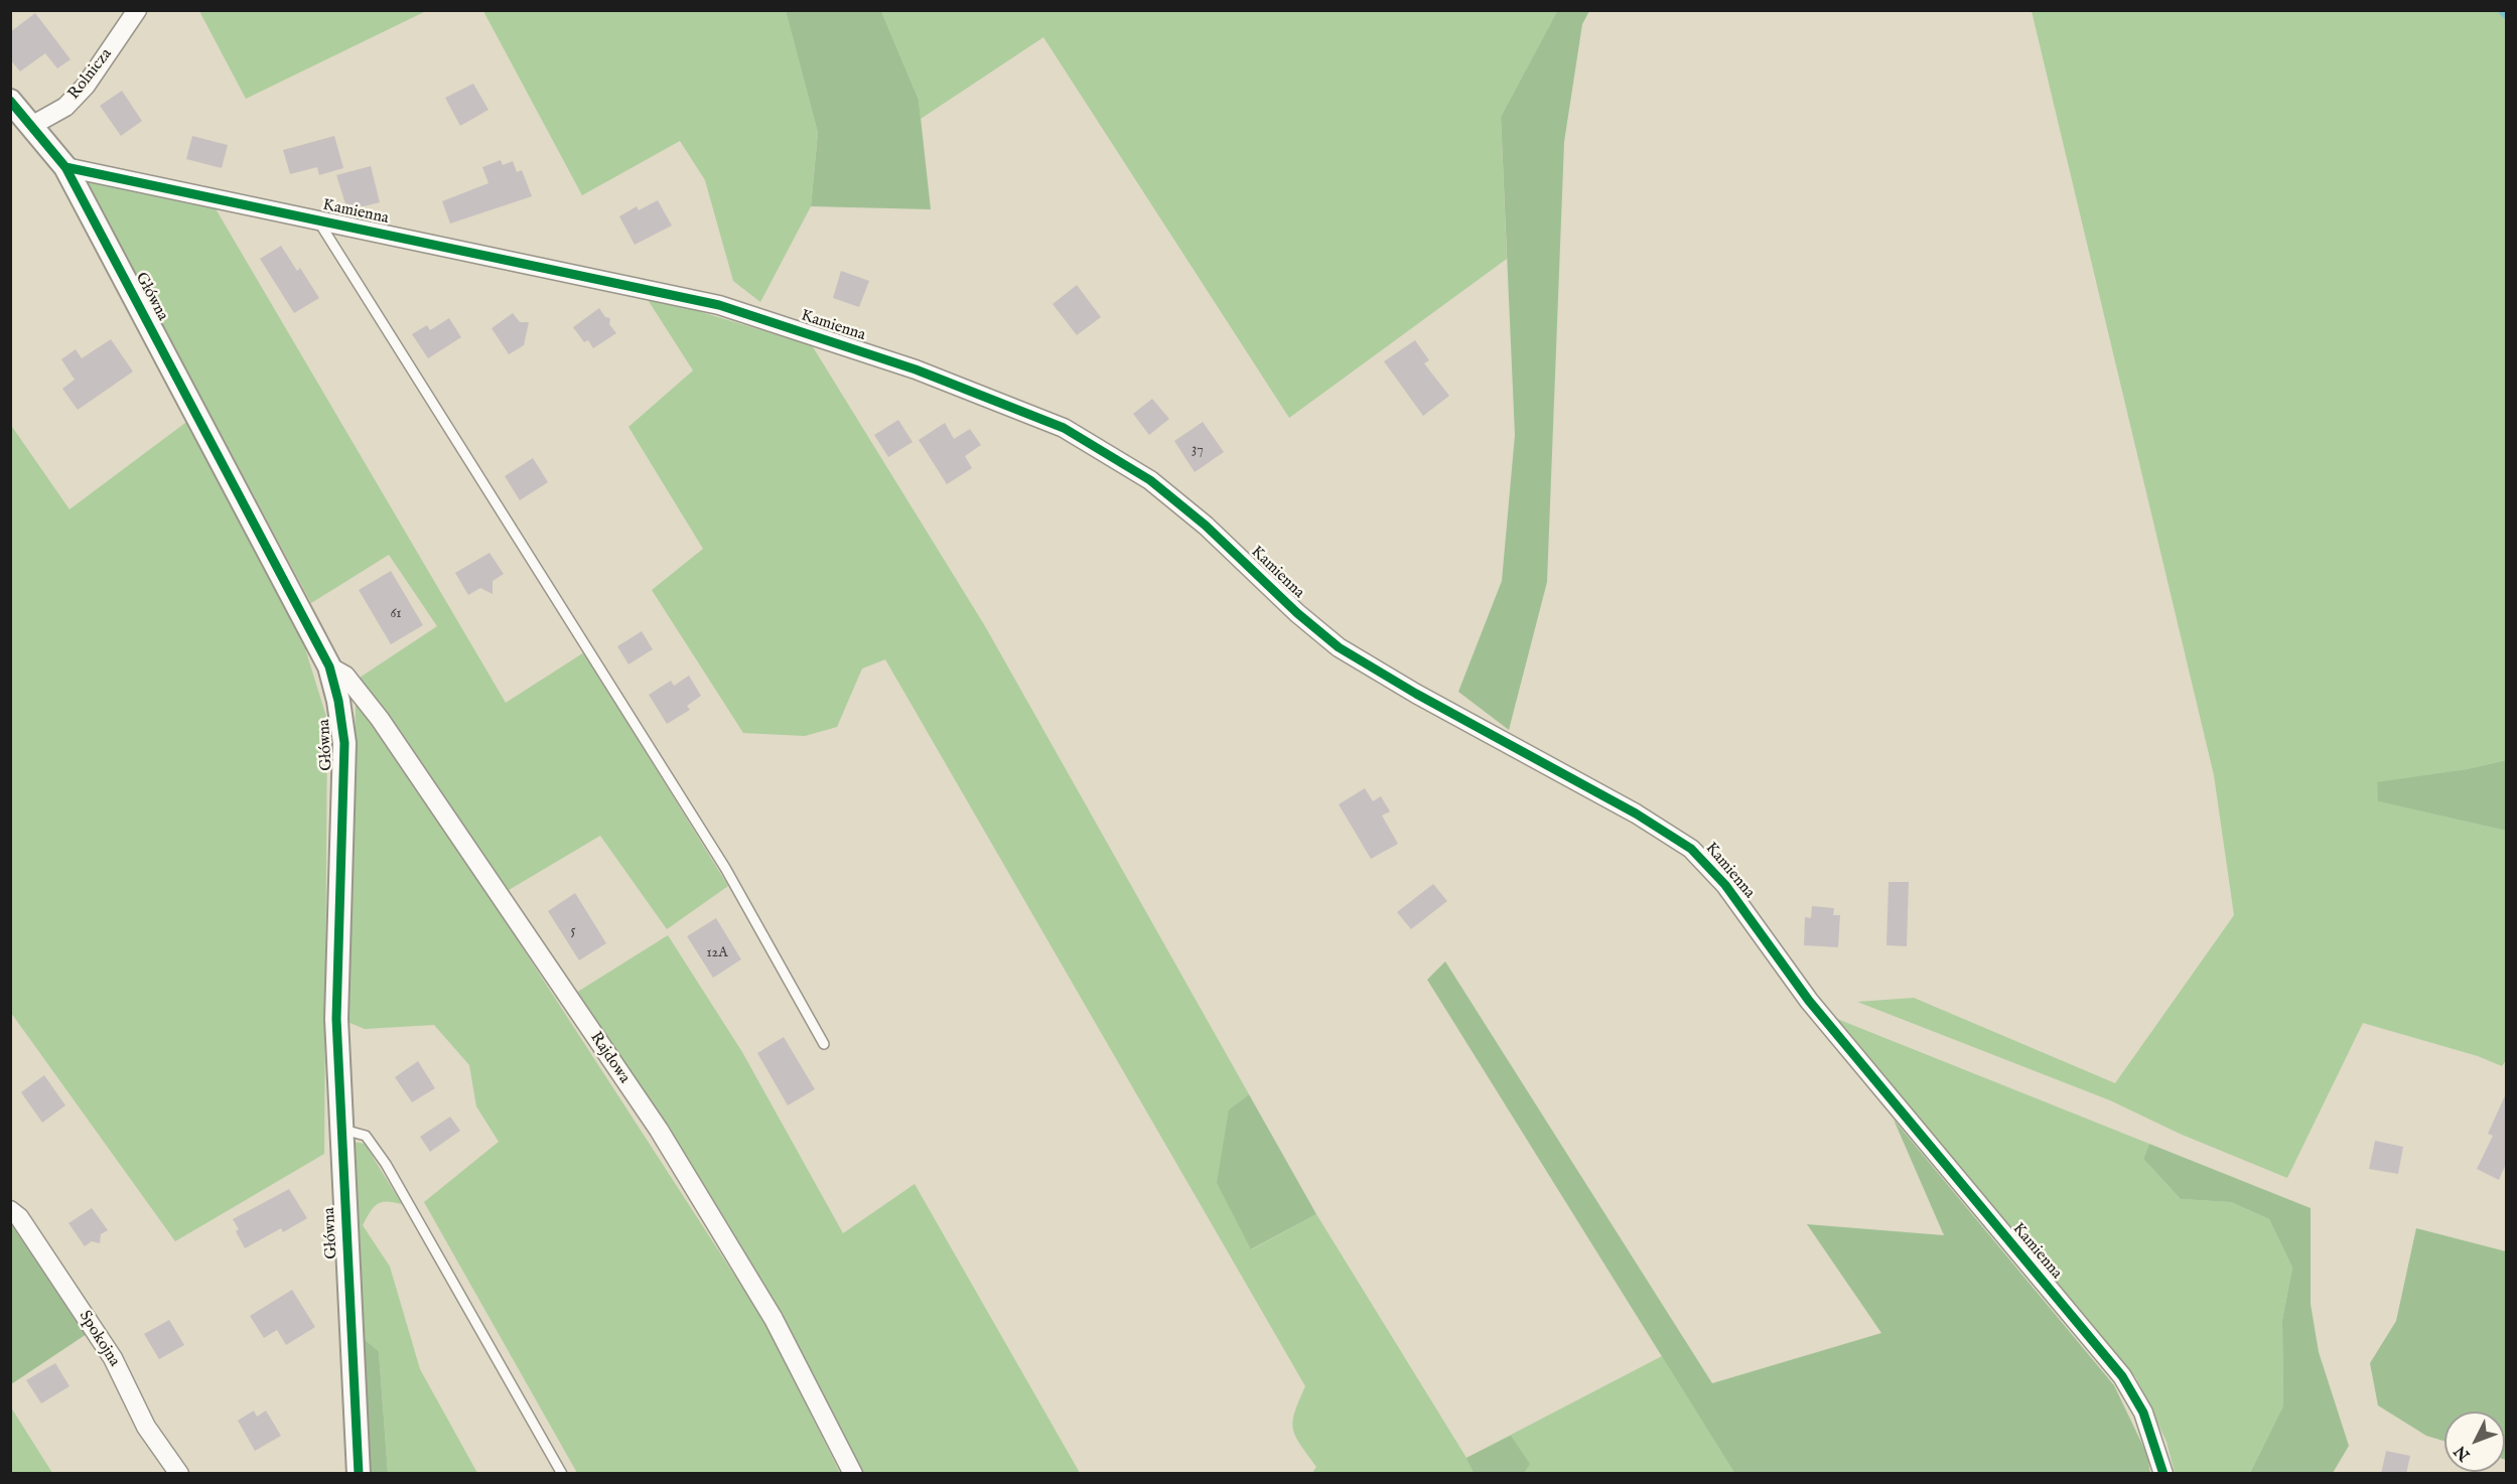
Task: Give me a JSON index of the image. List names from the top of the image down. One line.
{"streets":{"street":["Rolnicza","Kamienna","Główna","Rajdowa","Spokojna"]},"crossings":[["Rolnicza","Główna"],["Kamienna","Główna"],["Główna","Rajdowa"]],"house_numbers":["37","61","5","12A"],"north":"bottom left"}
